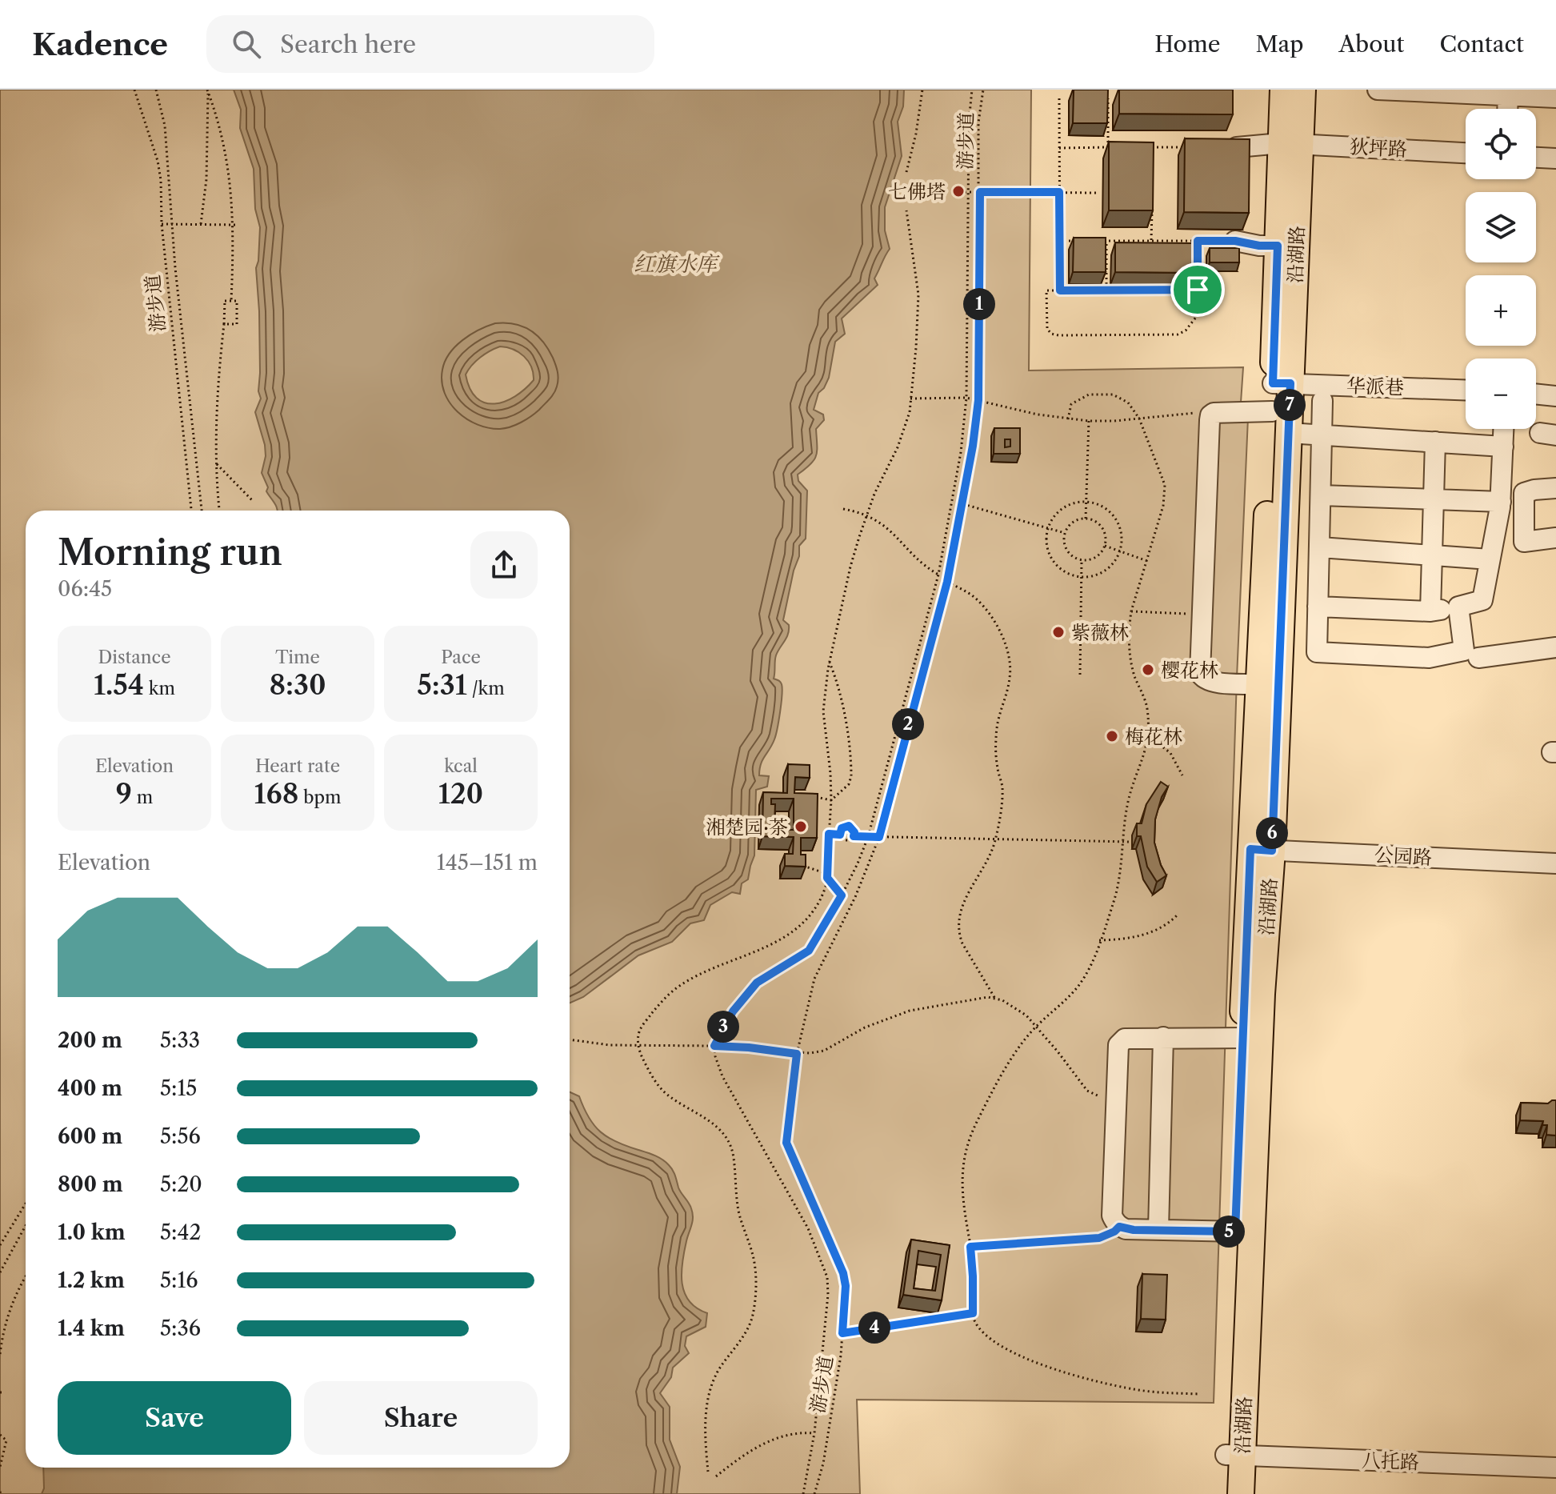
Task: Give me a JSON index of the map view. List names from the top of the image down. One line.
{"streets":{"main road":["沿湖路"],"street":["狄坪路","华派巷","公园路","八托路"],"path":["游步道"]},"crossings":[["狄坪路","沿湖路"],["沿湖路","华派巷"],["沿湖路","公园路"],["沿湖路","八托路"]],"water":["红旗水库"],"places":["七佛塔","紫薇林","樱花林","梅花林","湘楚园·茶"],"page":{"header":"Kadence","search":"Search here","nav":["Home","Map","About","Contact"],"map_buttons":["+","−"],"pins":["1","7","2","6","3","5","4"],"heading":["Morning run","06:45"],"stats":[["Distance","1.54 km"],["Time","8:30"],["Pace","5:31 /km"],["Elevation","9 m"],["Heart rate","168 bpm"],["kcal","120"]],"chart":["Elevation","145–151 m"],"list":[{"name":"200 m","note":"5:33"},{"name":"400 m","note":"5:15"},{"name":"600 m","note":"5:56"},{"name":"800 m","note":"5:20"},{"name":"1.0 km","note":"5:42"},{"name":"1.2 km","note":"5:16"},{"name":"1.4 km","note":"5:36"}],"buttons":["Save","Share"]}}
